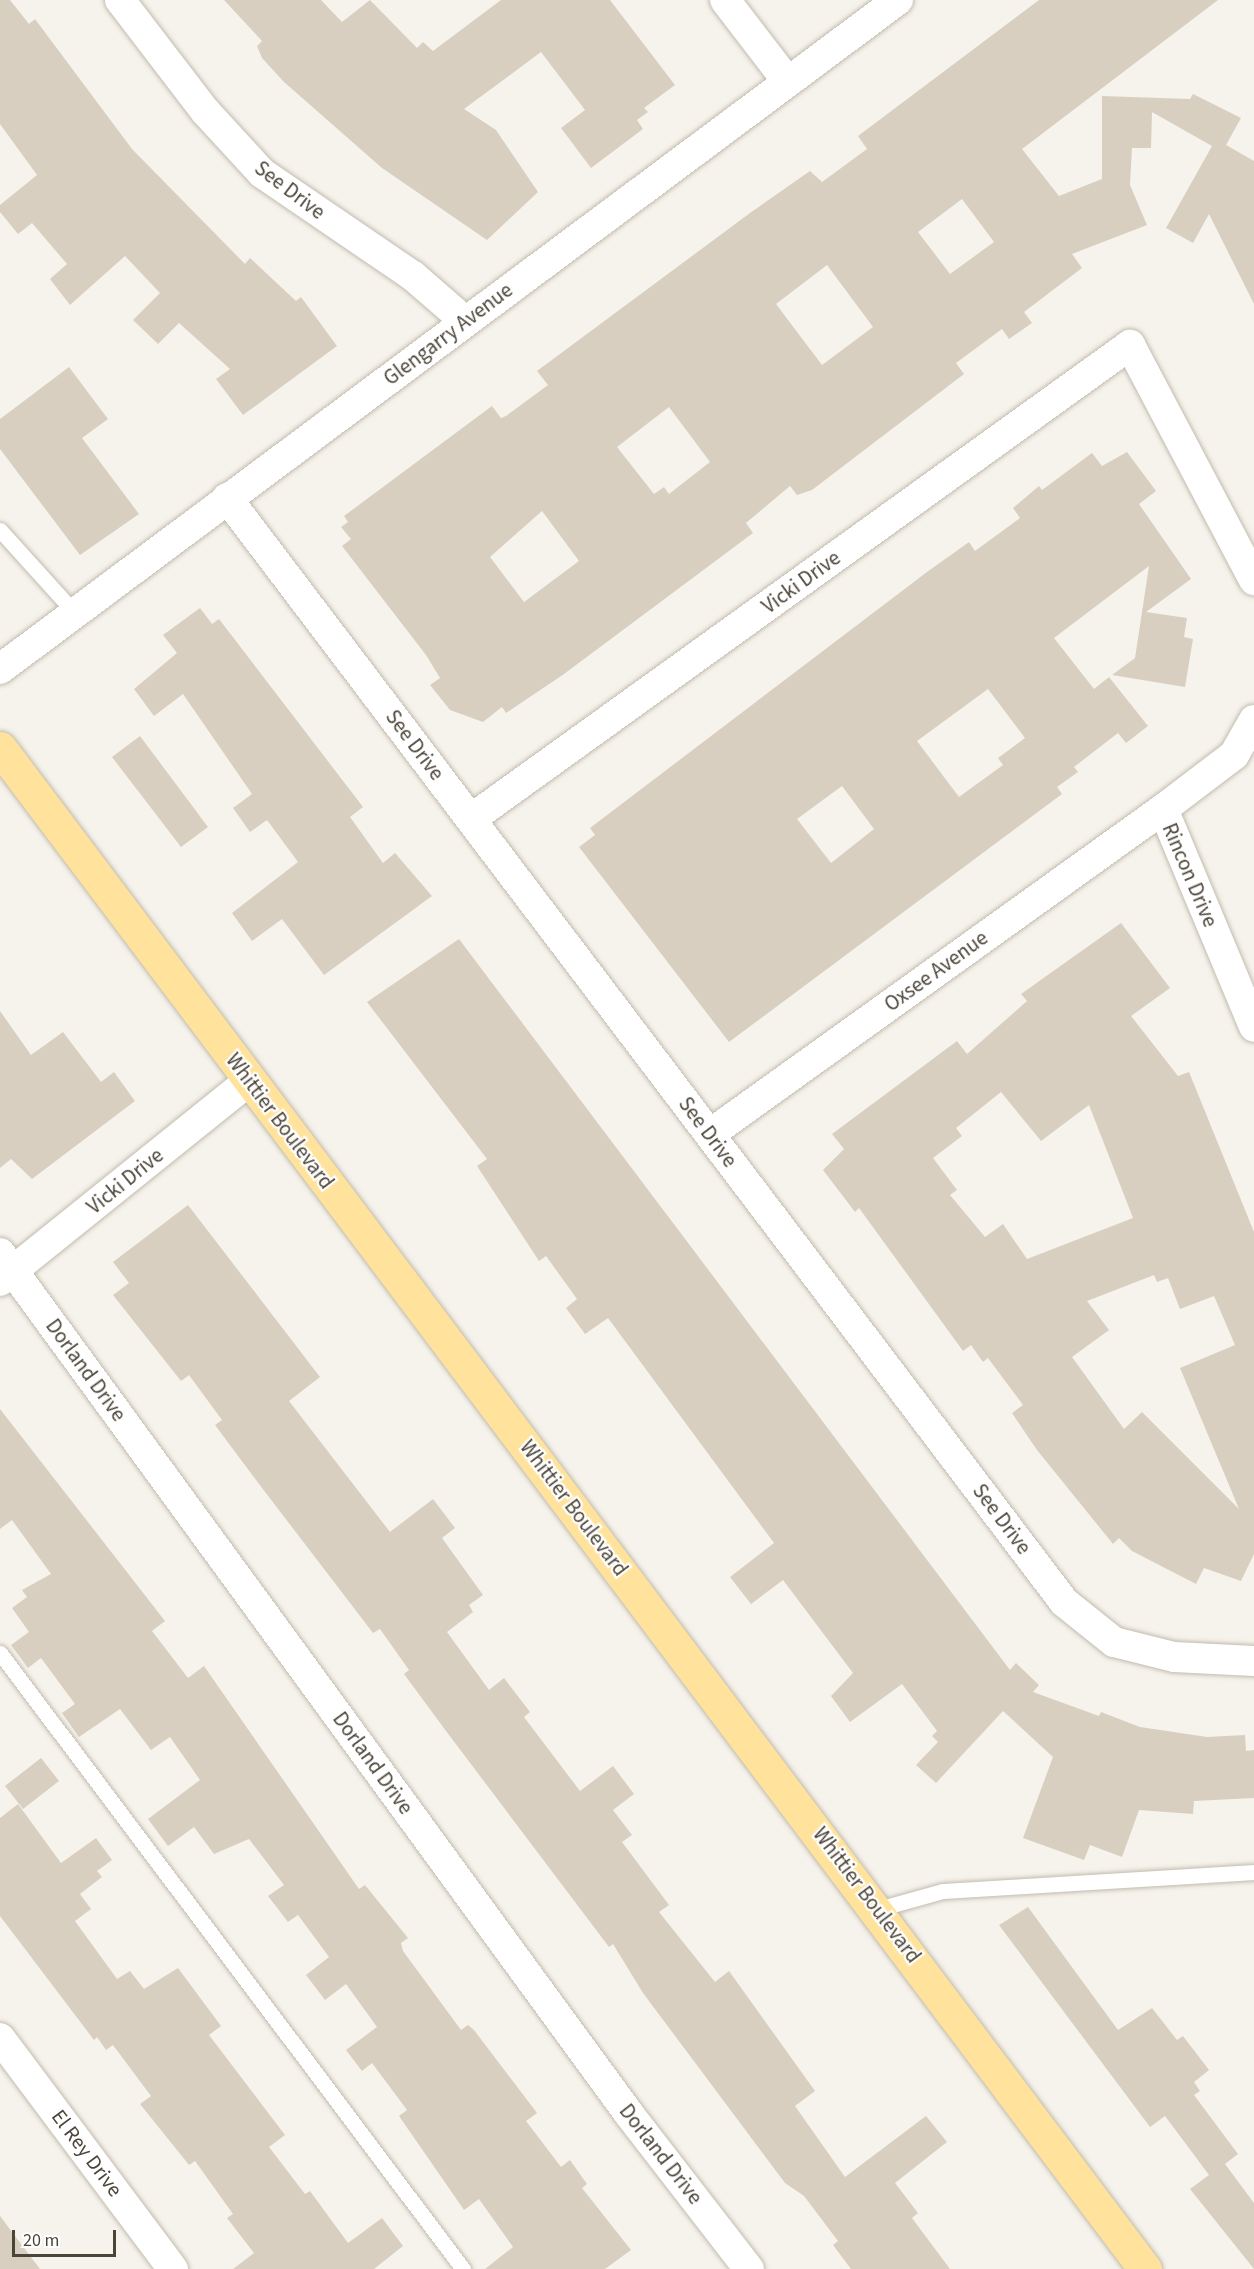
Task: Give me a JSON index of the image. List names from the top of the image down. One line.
{"streets":{"main road":["Whittier Boulevard"],"street":["See Drive","Glengarry Avenue","Vicki Drive","Rincon Drive","Oxsee Avenue","Dorland Drive","El Rey Drive"]},"crossings":[["See Drive","Glengarry Avenue"],["See Drive","Vicki Drive"],["See Drive","Oxsee Avenue"],["Vicki Drive","Whittier Boulevard"],["Vicki Drive","Dorland Drive"],["Rincon Drive","Oxsee Avenue"]],"scale_bar":"20 m"}
